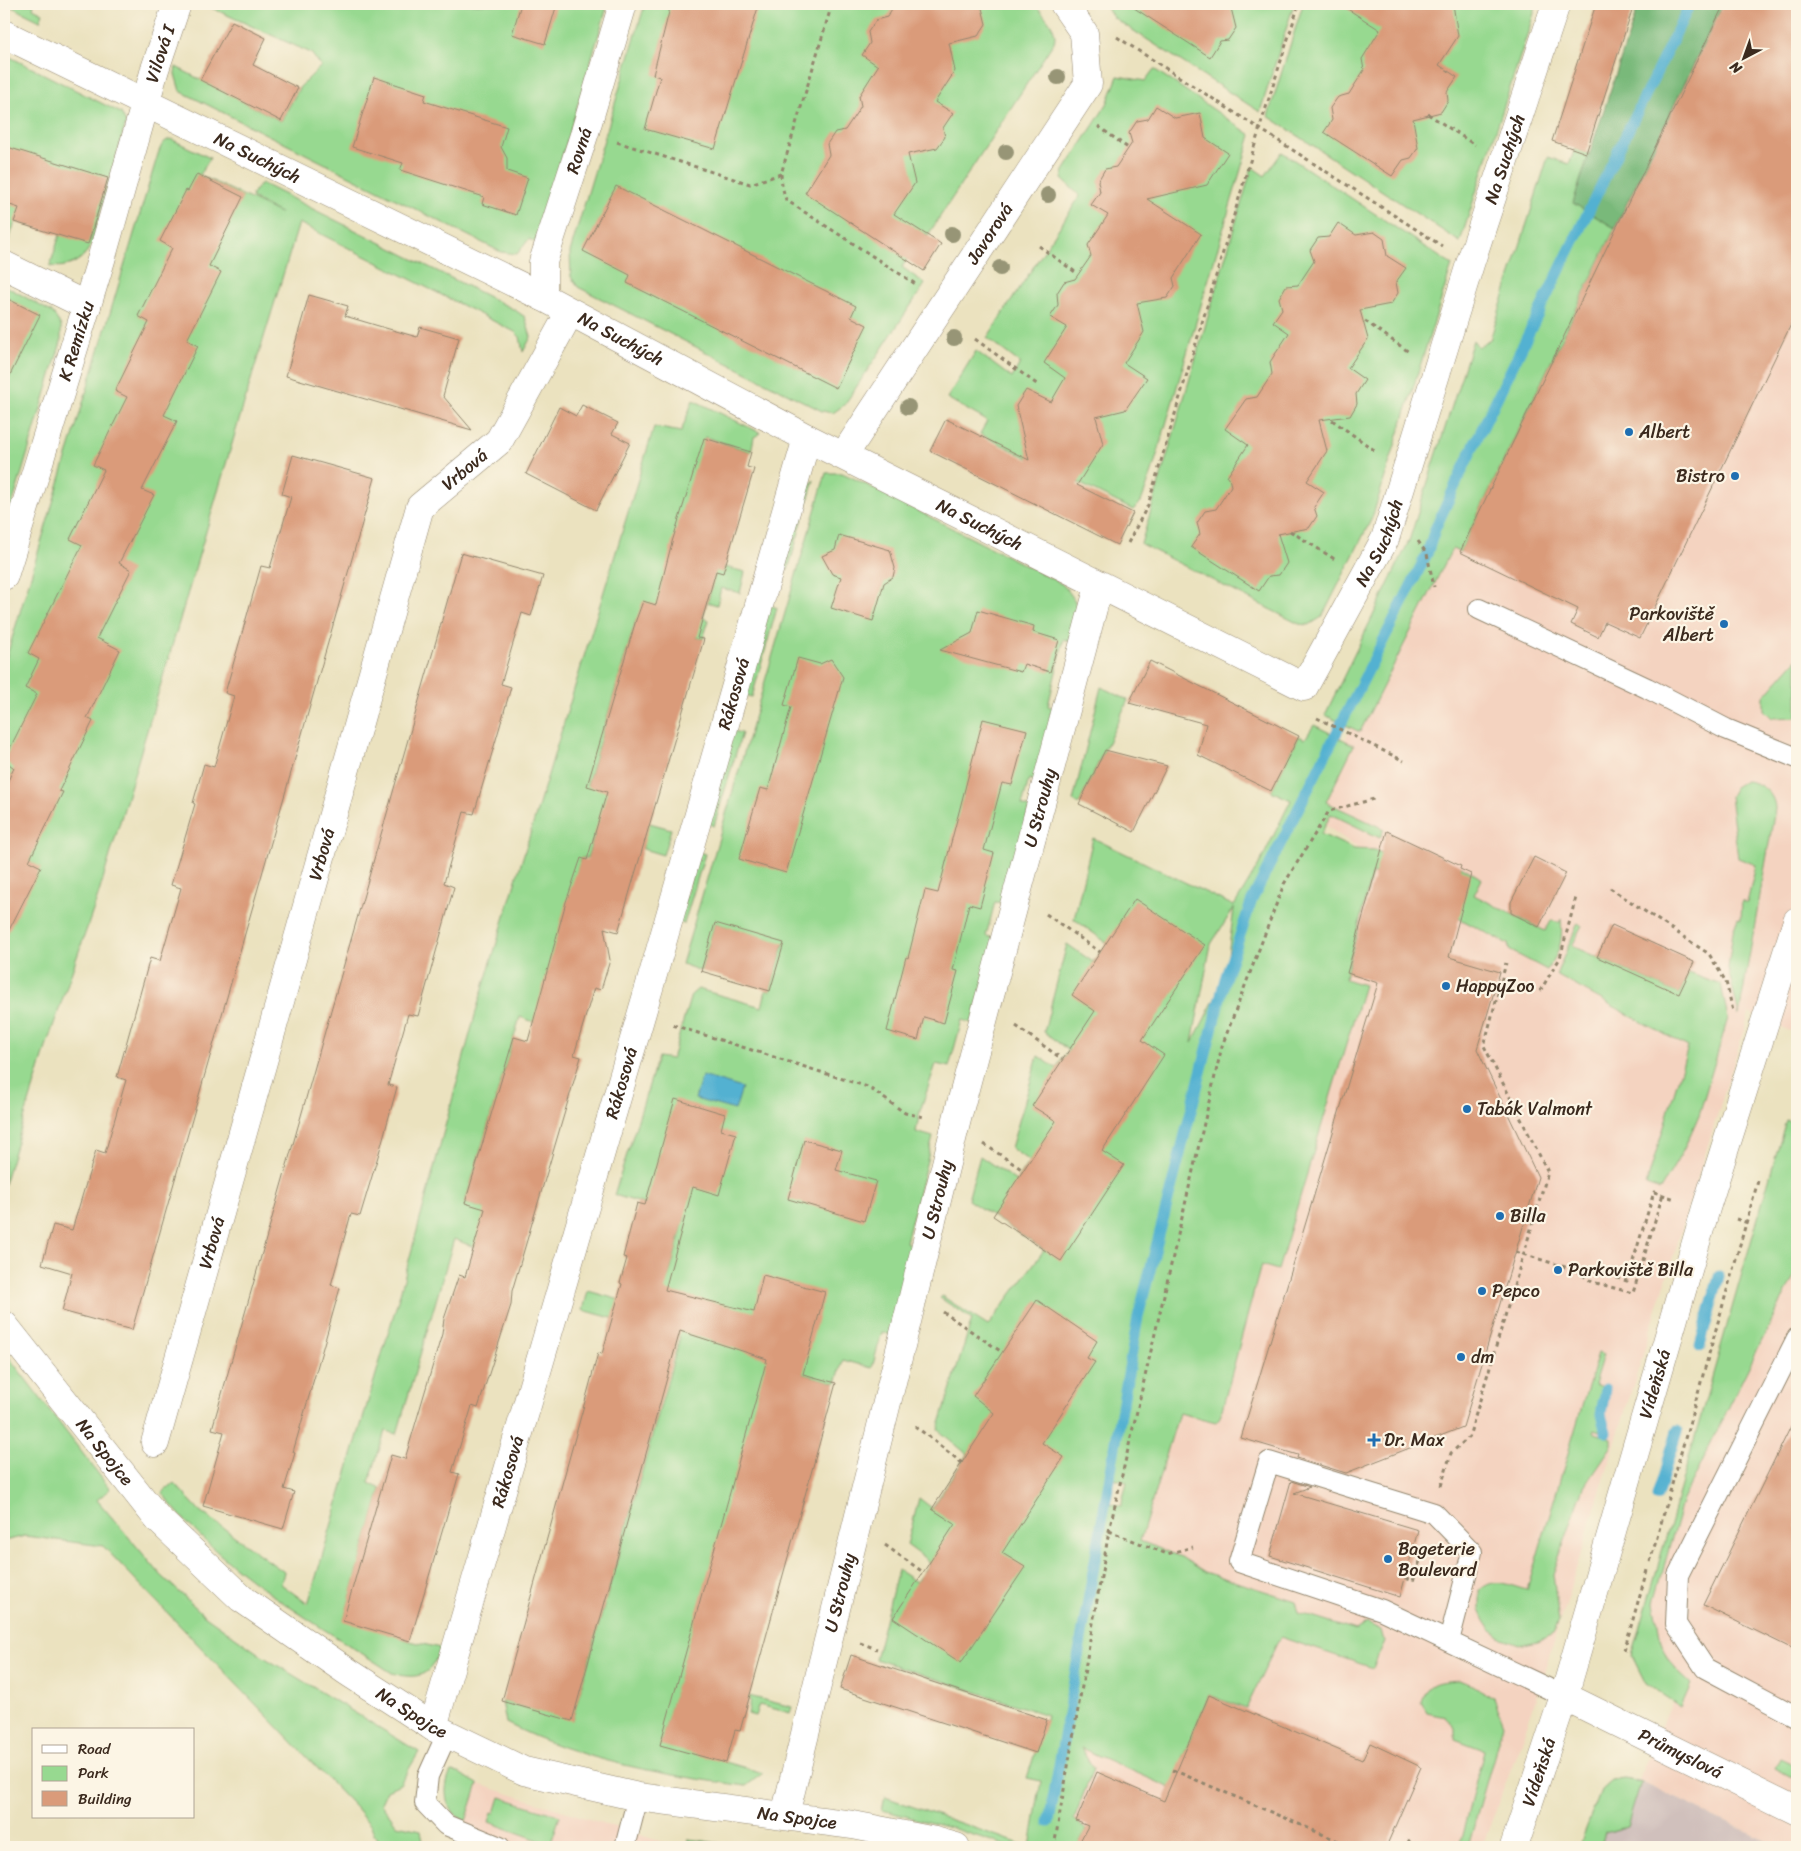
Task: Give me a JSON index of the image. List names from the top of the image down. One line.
{"streets":{"street":["Vilová I","Rovná","Na Suchých","Javorová","K Remízku","Vrbová","Rákosová","U Strouhy","Vídeňská","Na Spojce","Průmyslová"]},"crossings":[["Vilová I","Na Suchých"],["Vilová I","K Remízku"],["Rovná","Na Suchých"],["Na Suchých","Javorová"],["Na Suchých","K Remízku"],["Na Suchých","Vrbová"],["Na Suchých","Rákosová"],["Na Suchých","U Strouhy"],["Rákosová","Na Spojce"],["U Strouhy","Na Spojce"],["Vídeňská","Průmyslová"]],"places":{"other":["Albert","Bistro","Parkoviště Albert","HappyZoo","Tabák Valmont","Billa","Parkoviště Billa","Pepco","dm","Bageterie Boulevard"],"health":["Dr. Max"]},"legend":["Road","Park","Building"],"north":"bottom left"}
